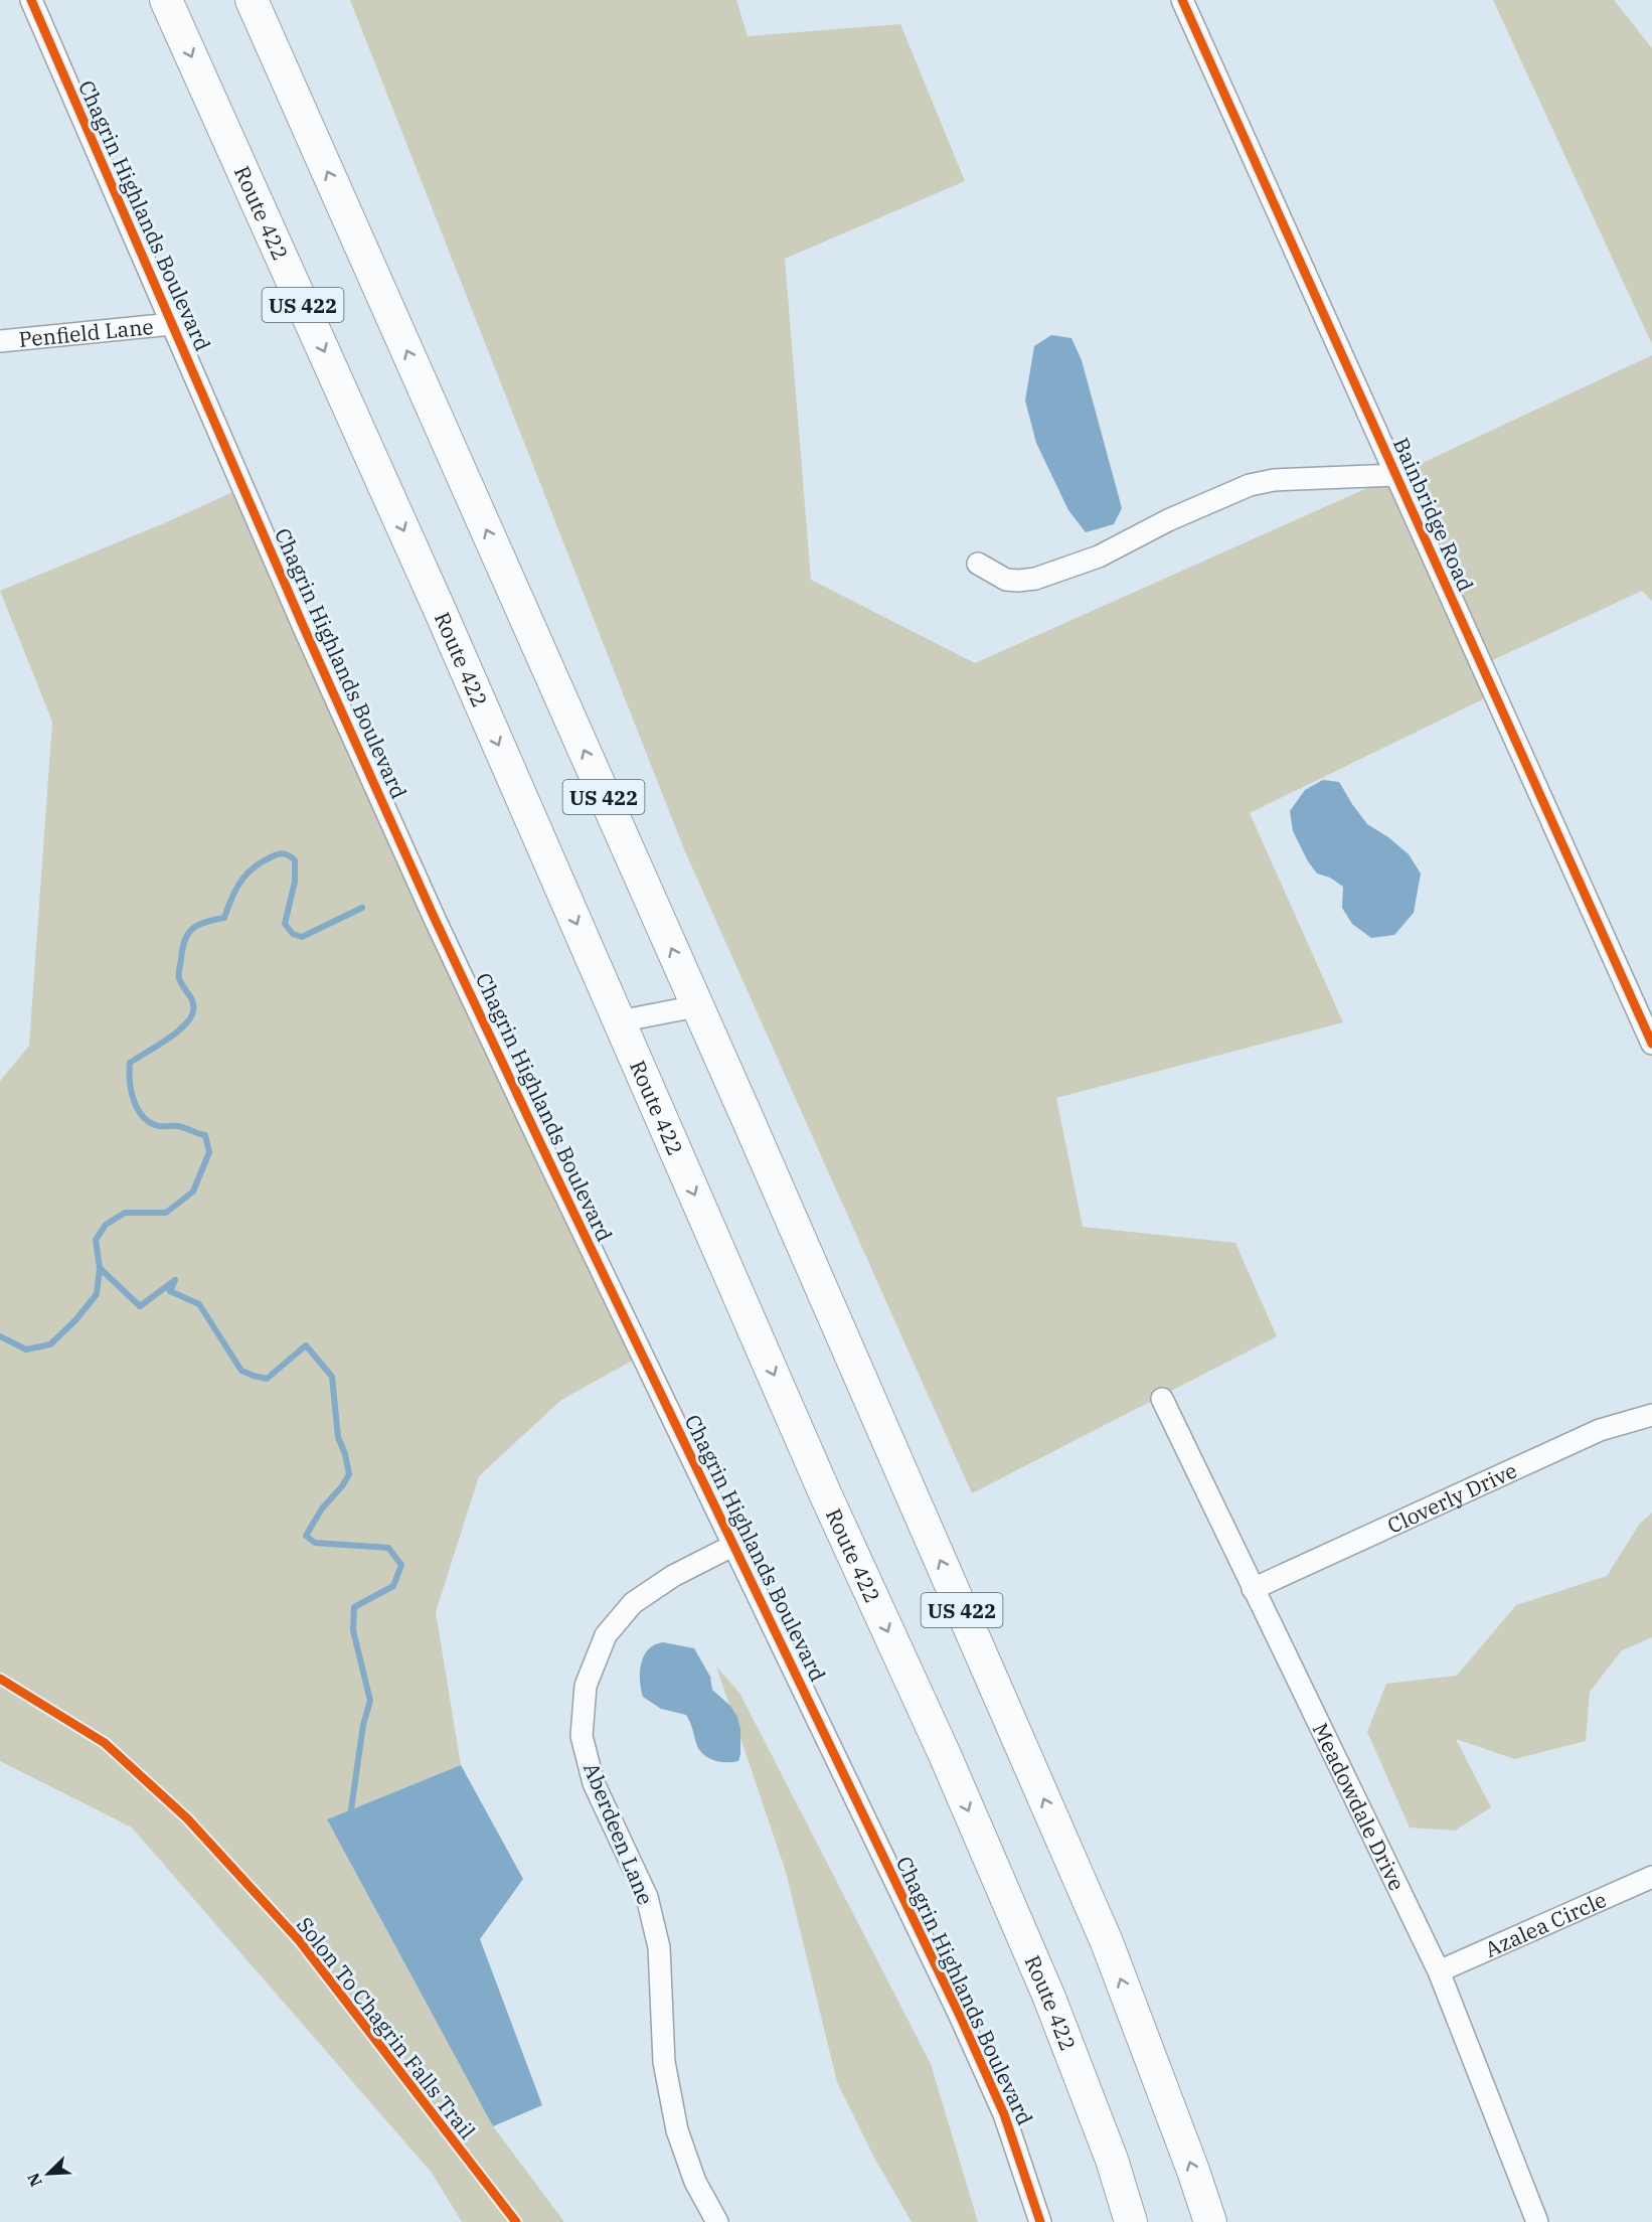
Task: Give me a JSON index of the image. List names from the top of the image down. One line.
{"streets":{"highway":["Route 422","US 422"],"street":["Chagrin Highlands Boulevard","Penfield Lane","Bainbridge Road","Cloverly Drive","Meadowdale Drive","Aberdeen Lane","Azalea Circle"],"cycle path":["Solon To Chagrin Falls Trail"]},"crossings":[["Chagrin Highlands Boulevard","Penfield Lane"],["Chagrin Highlands Boulevard","Aberdeen Lane"],["Cloverly Drive","Meadowdale Drive"],["Meadowdale Drive","Azalea Circle"]],"north":"bottom left"}
